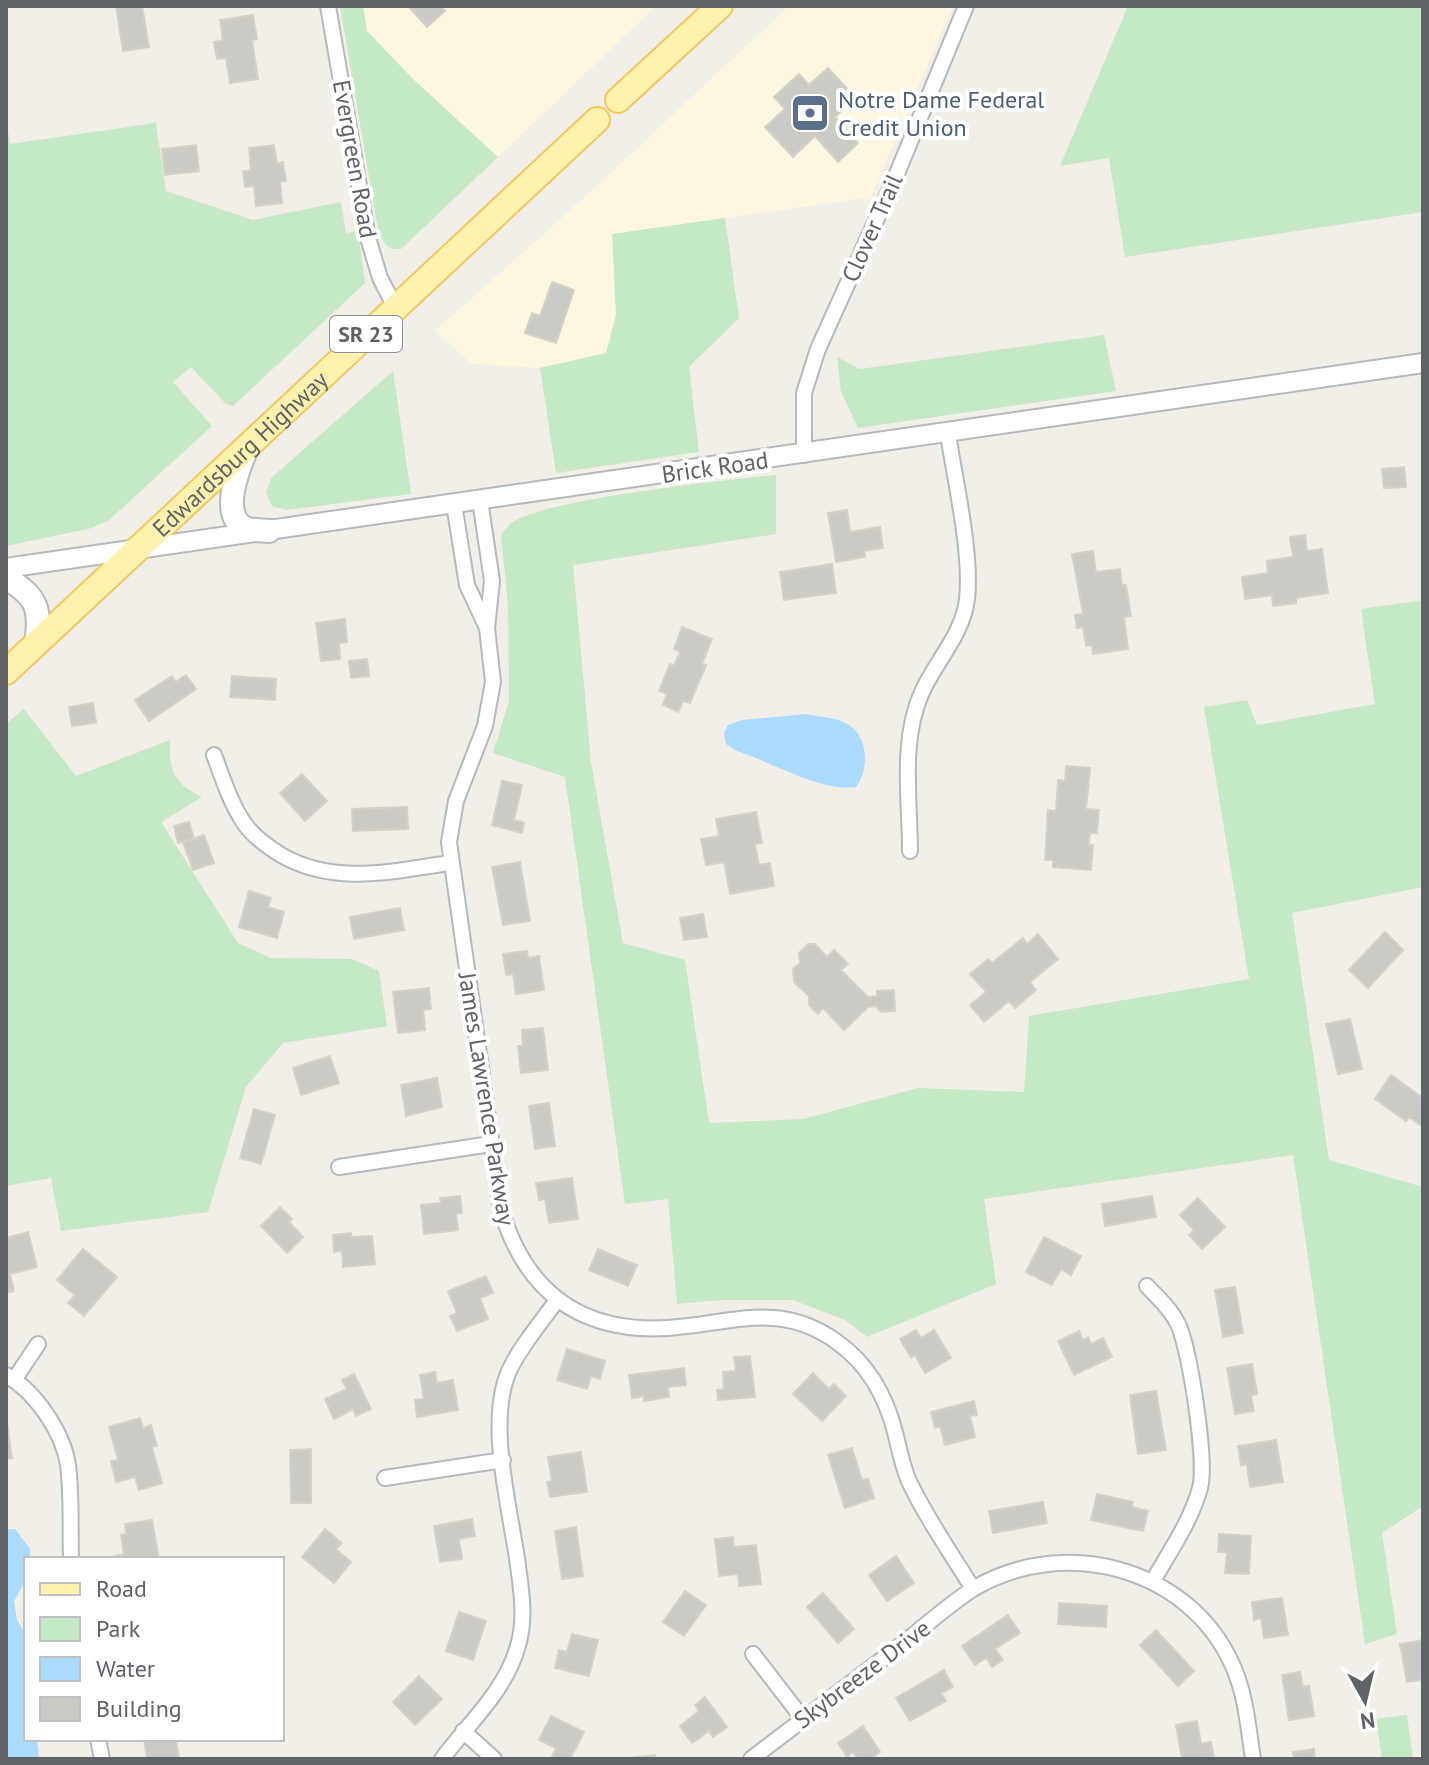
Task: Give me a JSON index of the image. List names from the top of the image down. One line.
{"streets":{"main road":["SR 23","Edwardsburg Highway"],"street":["Evergreen Road","Clover Trail","Brick Road","James Lawrence Parkway","Skybreeze Drive"]},"crossings":[["Evergreen Road","Edwardsburg Highway"],["Clover Trail","Brick Road"],["Edwardsburg Highway","Brick Road"],["Brick Road","James Lawrence Parkway"],["James Lawrence Parkway","Skybreeze Drive"]],"places":{"bank":["Notre Dame Federal Credit Union"]},"legend":["Road","Park","Water","Building"],"north":"bottom"}
